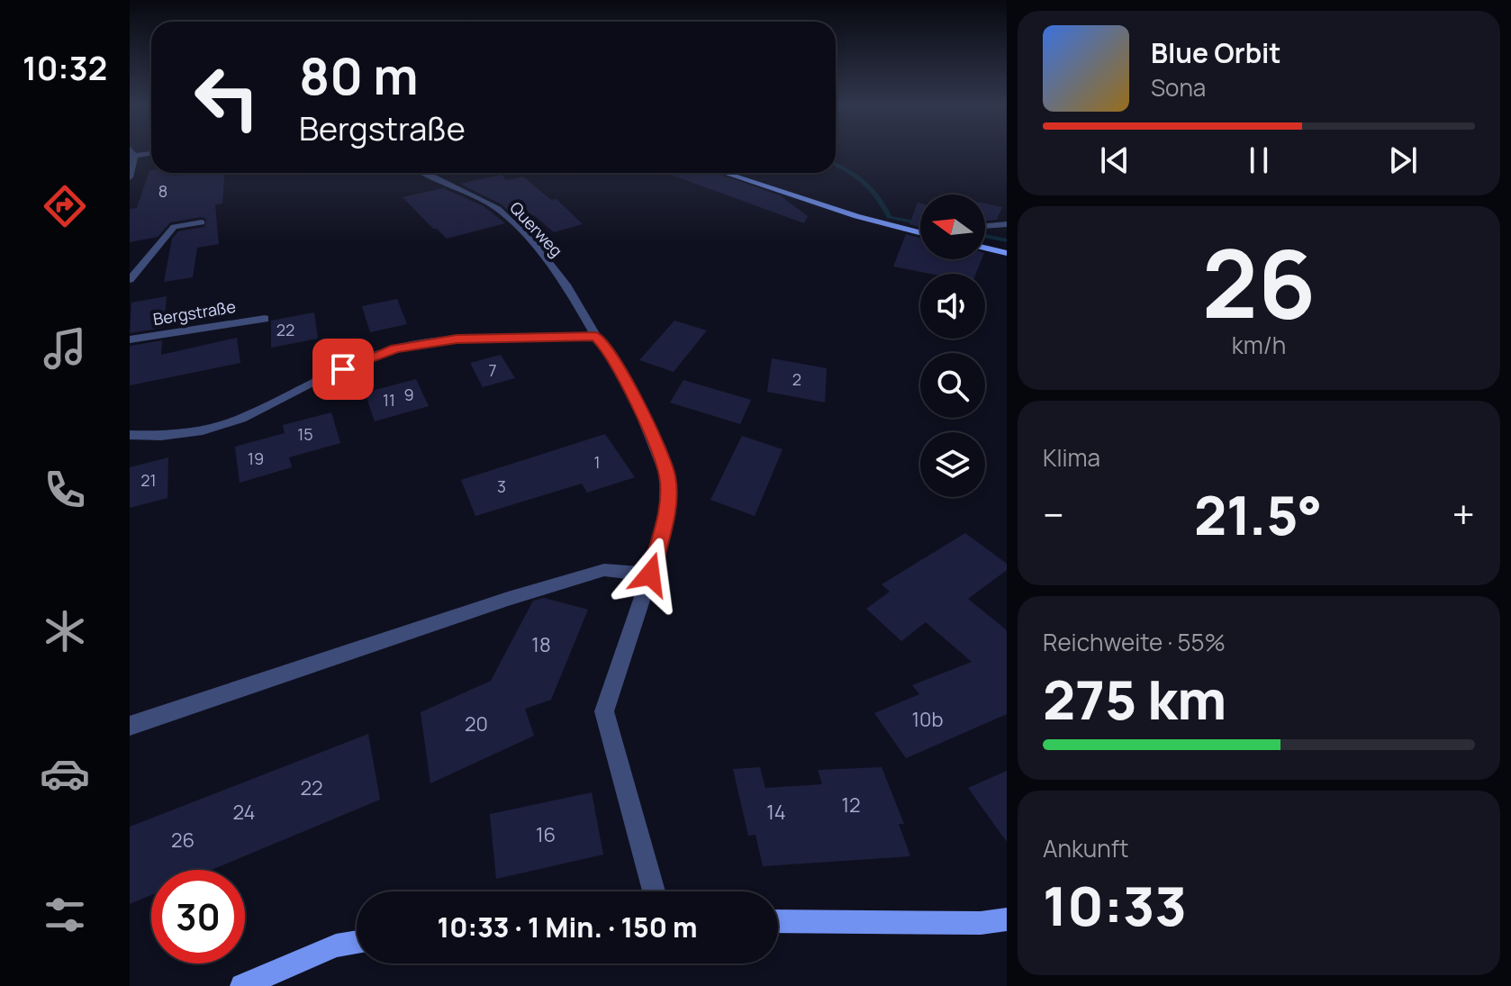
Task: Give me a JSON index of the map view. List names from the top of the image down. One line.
{"streets":{"street":["Querweg","Bergstraße"]},"house_numbers":["8","22","7","2","9","11","15","19","1","21","3","18","10b","20","22","12","24","14","16","26"],"north":"left","page":{"tabs":"10:32","turn":["80 m","Bergstraße"],"song":["Blue Orbit","Sona"],"tile":[["26","km/h"],"Klima",["Reichweite · 55%","275 km"],["Ankunft","10:33"]],"heat":["−","21.5°","+"],"limit":"30","trip":"10:33 · 1 Min. · 150 m"}}
